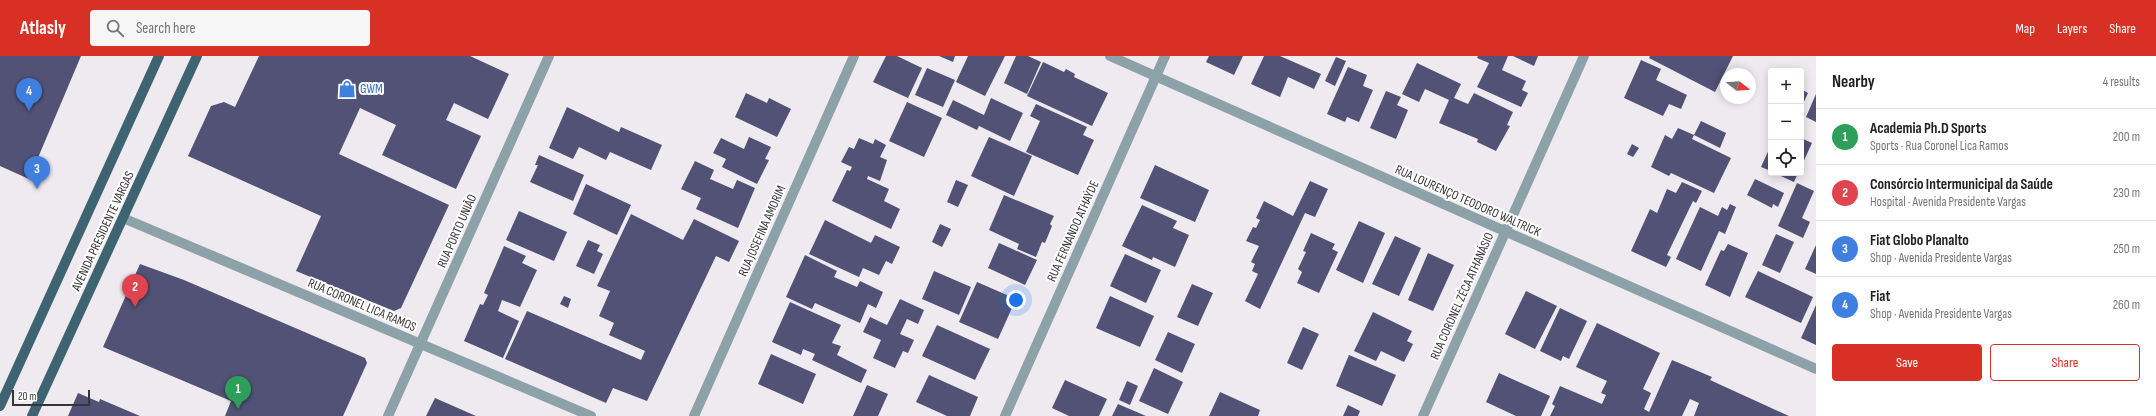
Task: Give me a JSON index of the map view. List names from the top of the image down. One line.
{"streets":{"main road":["AVENIDA PRESIDENTE VARGAS"],"street":["RUA LOURENÇO TEODORO WALTRICK","RUA PORTO UNIÃO","RUA JOSEFINA AMORIM","RUA FERNANDO ATHAÝDE","RUA CORONEL ZÉCA ATHANÁSIO","RUA CORONEL LICA RAMOS"]},"crossings":[["RUA LOURENÇO TEODORO WALTRICK","RUA FERNANDO ATHAÝDE"],["RUA LOURENÇO TEODORO WALTRICK","RUA CORONEL ZÉCA ATHANÁSIO"],["AVENIDA PRESIDENTE VARGAS","RUA CORONEL LICA RAMOS"],["RUA PORTO UNIÃO","RUA CORONEL LICA RAMOS"]],"places":{"shop":["GWM"]},"scale_bar":"20 m","north":"right","page":{"header":"Atlasly","search":"Search here","nav":["Map","Layers","Share"],"heading":["Nearby","4 results"],"map_buttons":["+","−"],"pins":["4","3","2","1"],"list":[{"mark":"1","name":"Academia Ph.D Sports","note":"Sports · Rua Coronel Lica Ramos","value":"200 m"},{"mark":"2","name":"Consórcio Intermunicipal da Saúde","note":"Hospital · Avenida Presidente Vargas","value":"230 m"},{"mark":"3","name":"Fiat Globo Planalto","note":"Shop · Avenida Presidente Vargas","value":"250 m"},{"mark":"4","name":"Fiat","note":"Shop · Avenida Presidente Vargas","value":"260 m"}],"buttons":["Save","Share"],"scale":"20 m"}}
